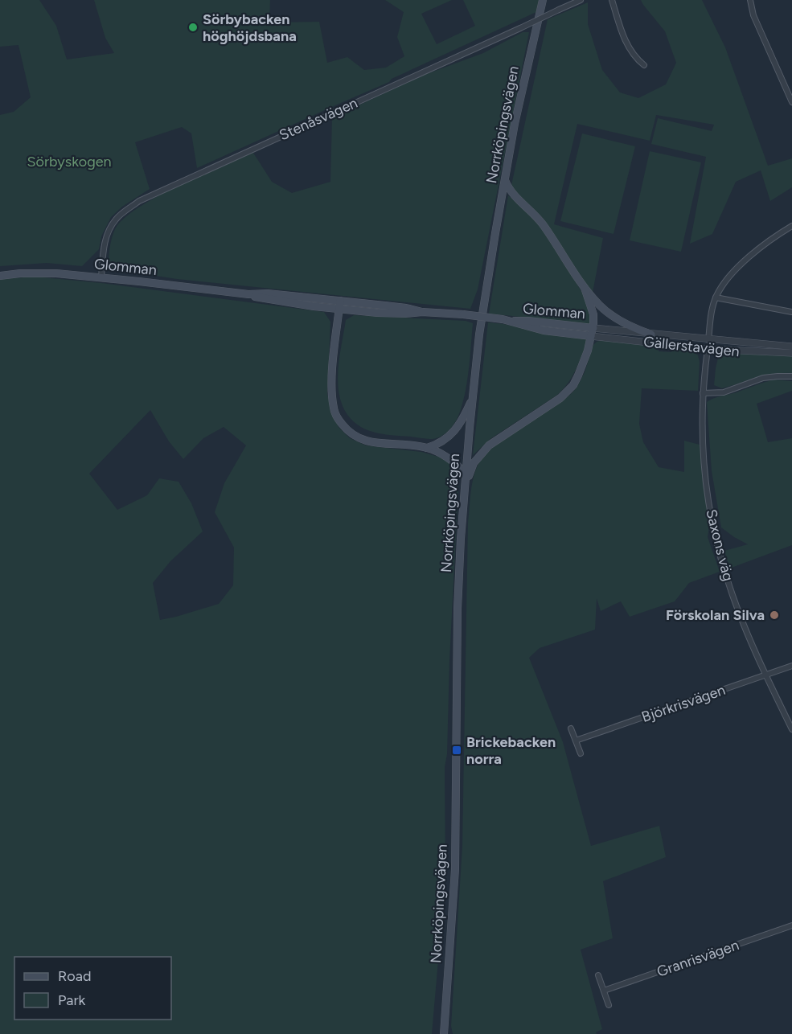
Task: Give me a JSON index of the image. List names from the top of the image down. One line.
{"streets":{"main road":["Norrköpingsvägen","Glomman"],"street":["Stenåsvägen","Gällerstavägen","Saxons väg","Björkrisvägen","Granrisvägen"]},"crossings":[["Stenåsvägen","Glomman"],["Glomman","Gällerstavägen"],["Gällerstavägen","Saxons väg"],["Saxons väg","Björkrisvägen"]],"parks":["Sörbyskogen"],"places":{"other":["Sörbybacken höghöjdsbana","Förskolan Silva"],"transit":["Brickebacken norra"]},"legend":["Road","Park"]}
